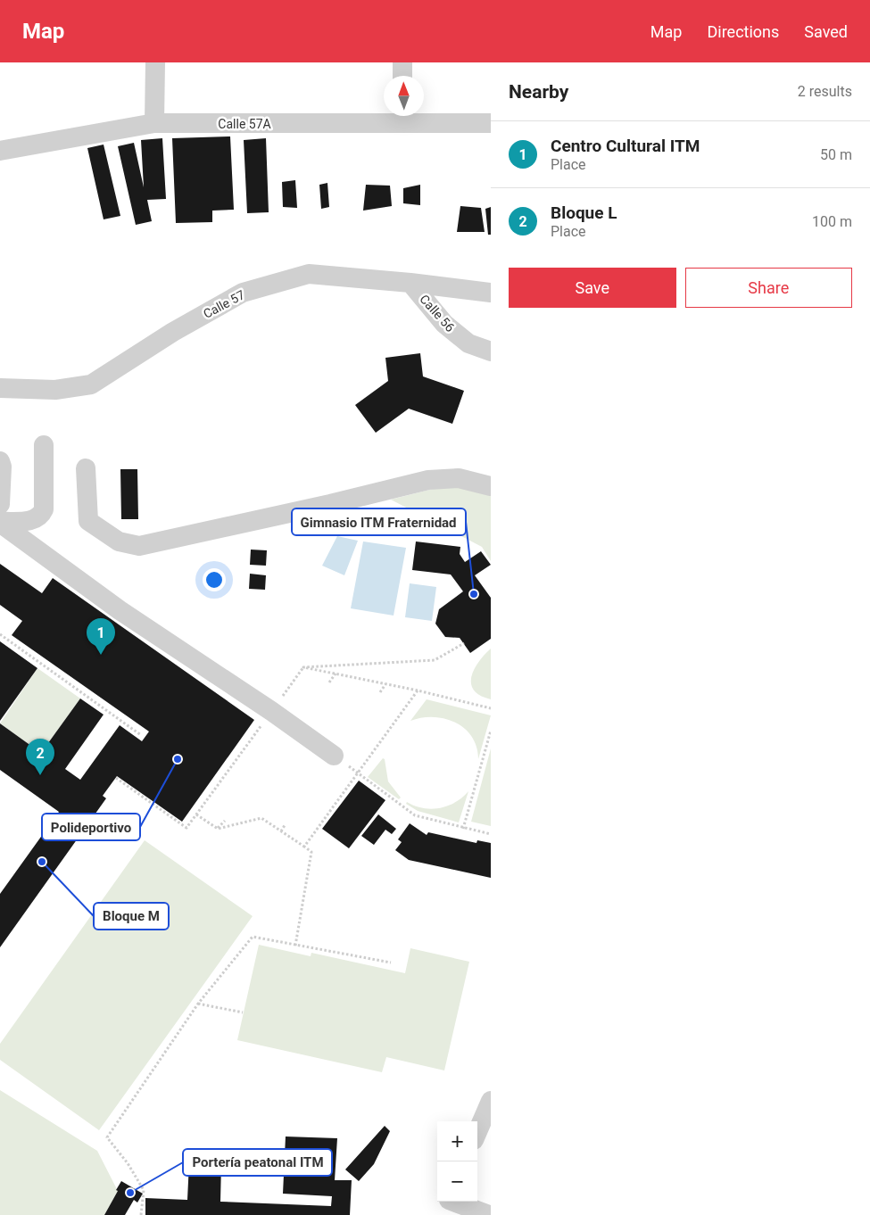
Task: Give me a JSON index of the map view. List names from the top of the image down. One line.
{"streets":{"street":["Calle 57A","Calle 57","Calle 56"]},"crossings":[["Calle 57","Calle 56"]],"places":["Gimnasio ITM Fraternidad","Polideportivo","Bloque M","Portería peatonal ITM"],"north":"top","page":{"header":"Map","nav":["Map","Directions","Saved"],"heading":["Nearby","2 results"],"list":[{"mark":"1","name":"Centro Cultural ITM","note":"Place","value":"50 m"},{"mark":"2","name":"Bloque L","note":"Place","value":"100 m"}],"buttons":["Save","Share"],"pins":["1","2"],"map_buttons":["+","−"]}}
